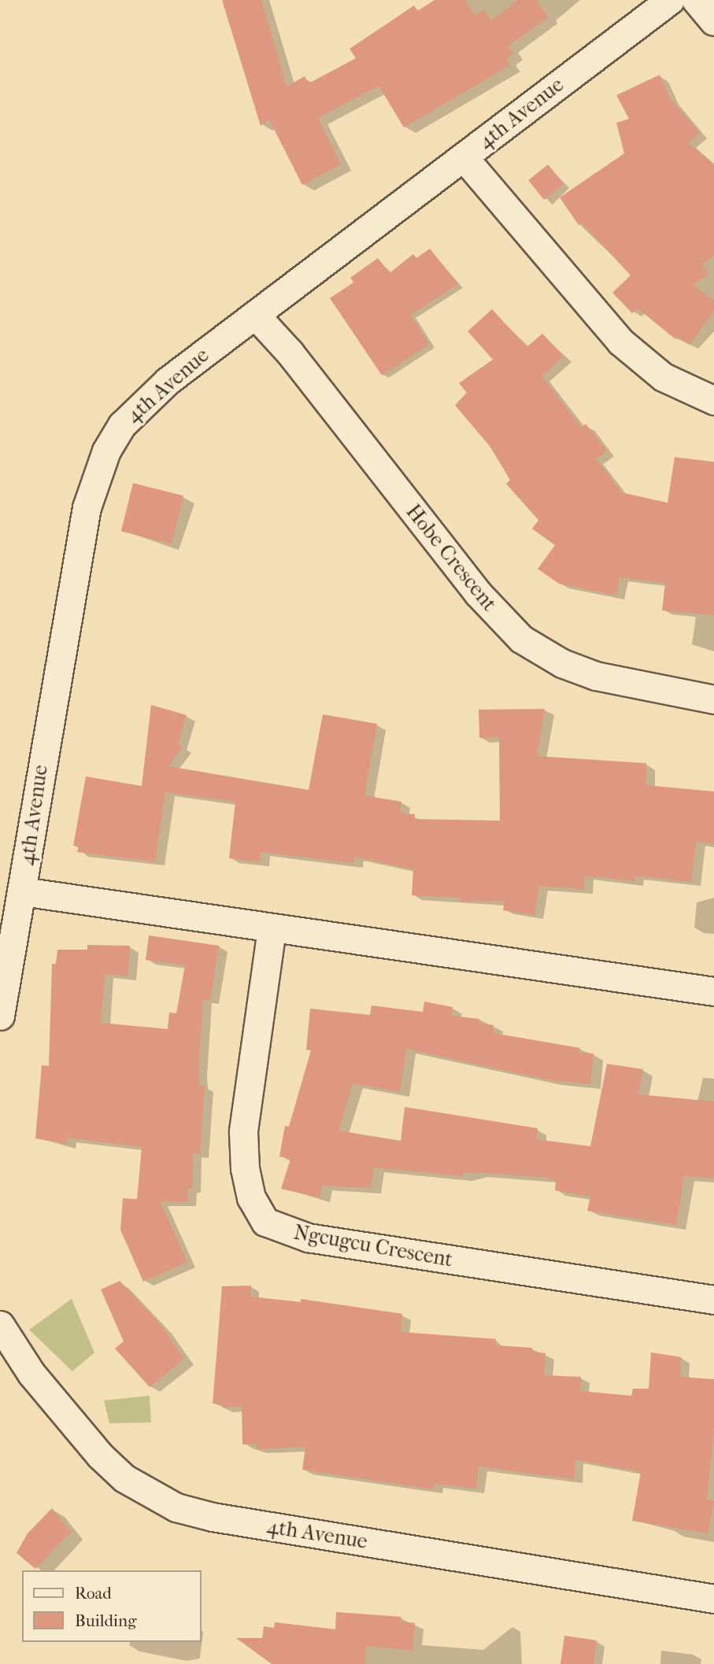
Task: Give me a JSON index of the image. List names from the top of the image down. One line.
{"streets":{"street":["4th Avenue","Hobe Crescent","Ngcugcu Crescent"]},"crossings":[["4th Avenue","Hobe Crescent"]],"legend":["Road","Building"]}
